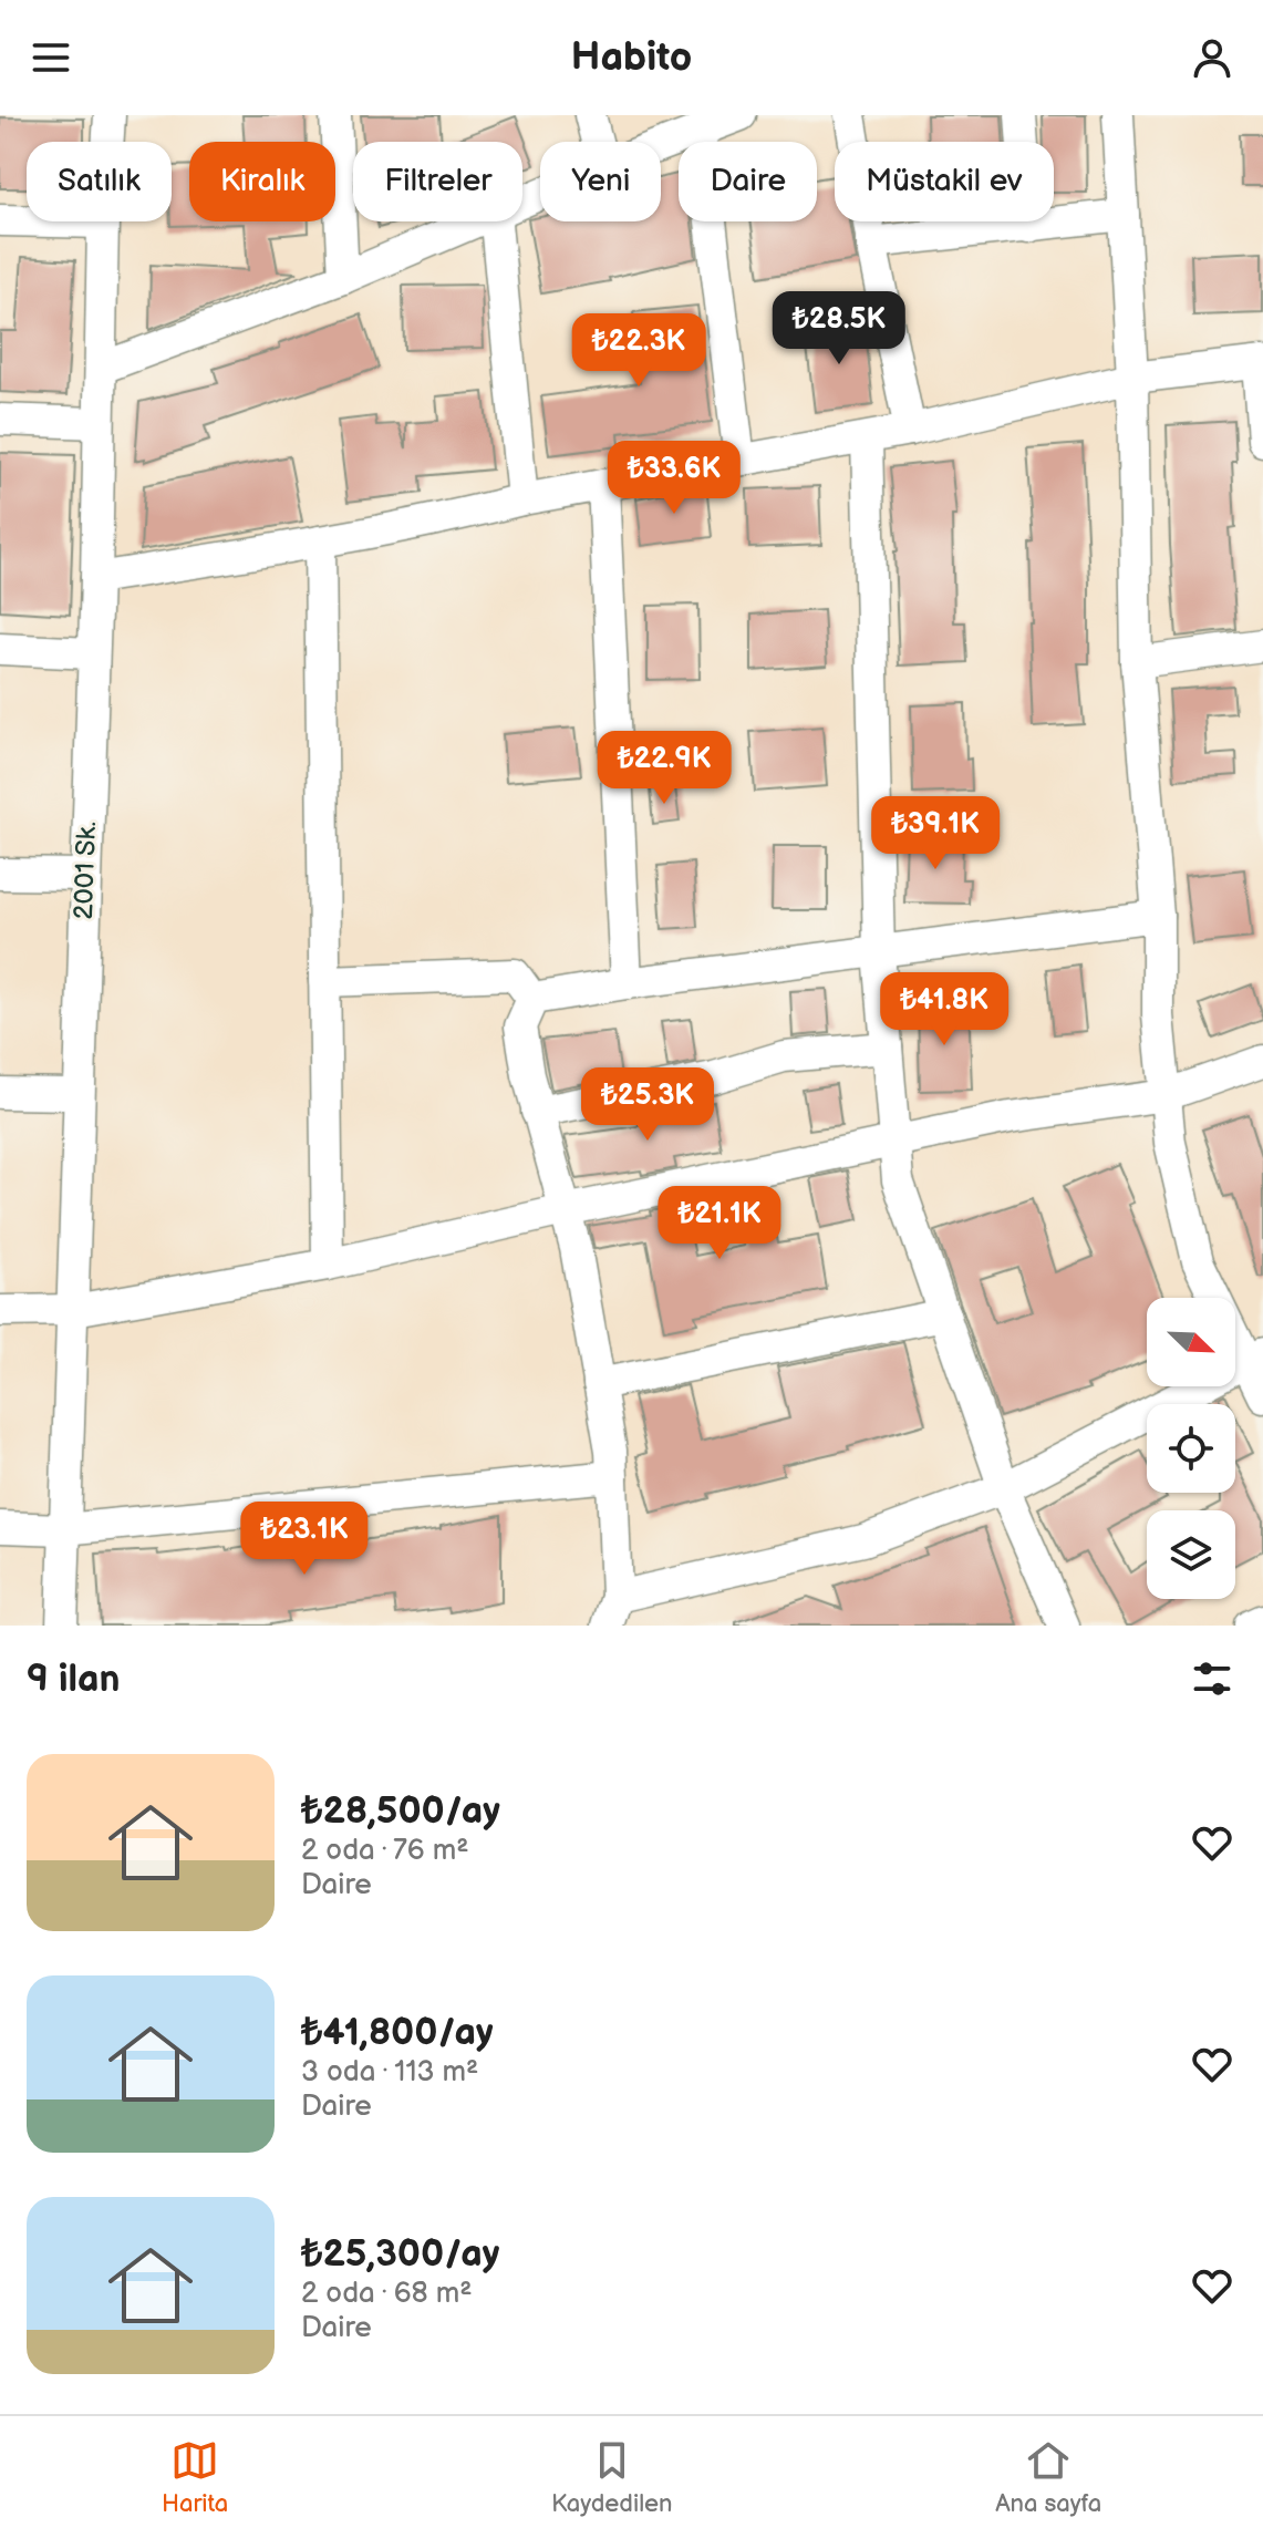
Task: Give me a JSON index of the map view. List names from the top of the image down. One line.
{"streets":{"street":["2001 Sk."]},"north":"bottom right","page":{"header":"Habito","chip":["Satılık","Kiralık","Filtreler","Yeni","Daire","Müstakil ev"],"price":["₺28.5K","₺22.3K","₺33.6K","₺22.9K","₺39.1K","₺41.8K","₺25.3K","₺21.1K","₺23.1K"],"heading":"9 ilan","list":[{"name":"₺28,500/ay","note":"2 oda · 76 m² · Daire"},{"name":"₺41,800/ay","note":"3 oda · 113 m² · Daire"},{"name":"₺25,300/ay","note":"2 oda · 68 m² · Daire"}],"tabs":["Harita","Kaydedilen","Ana sayfa"]}}
